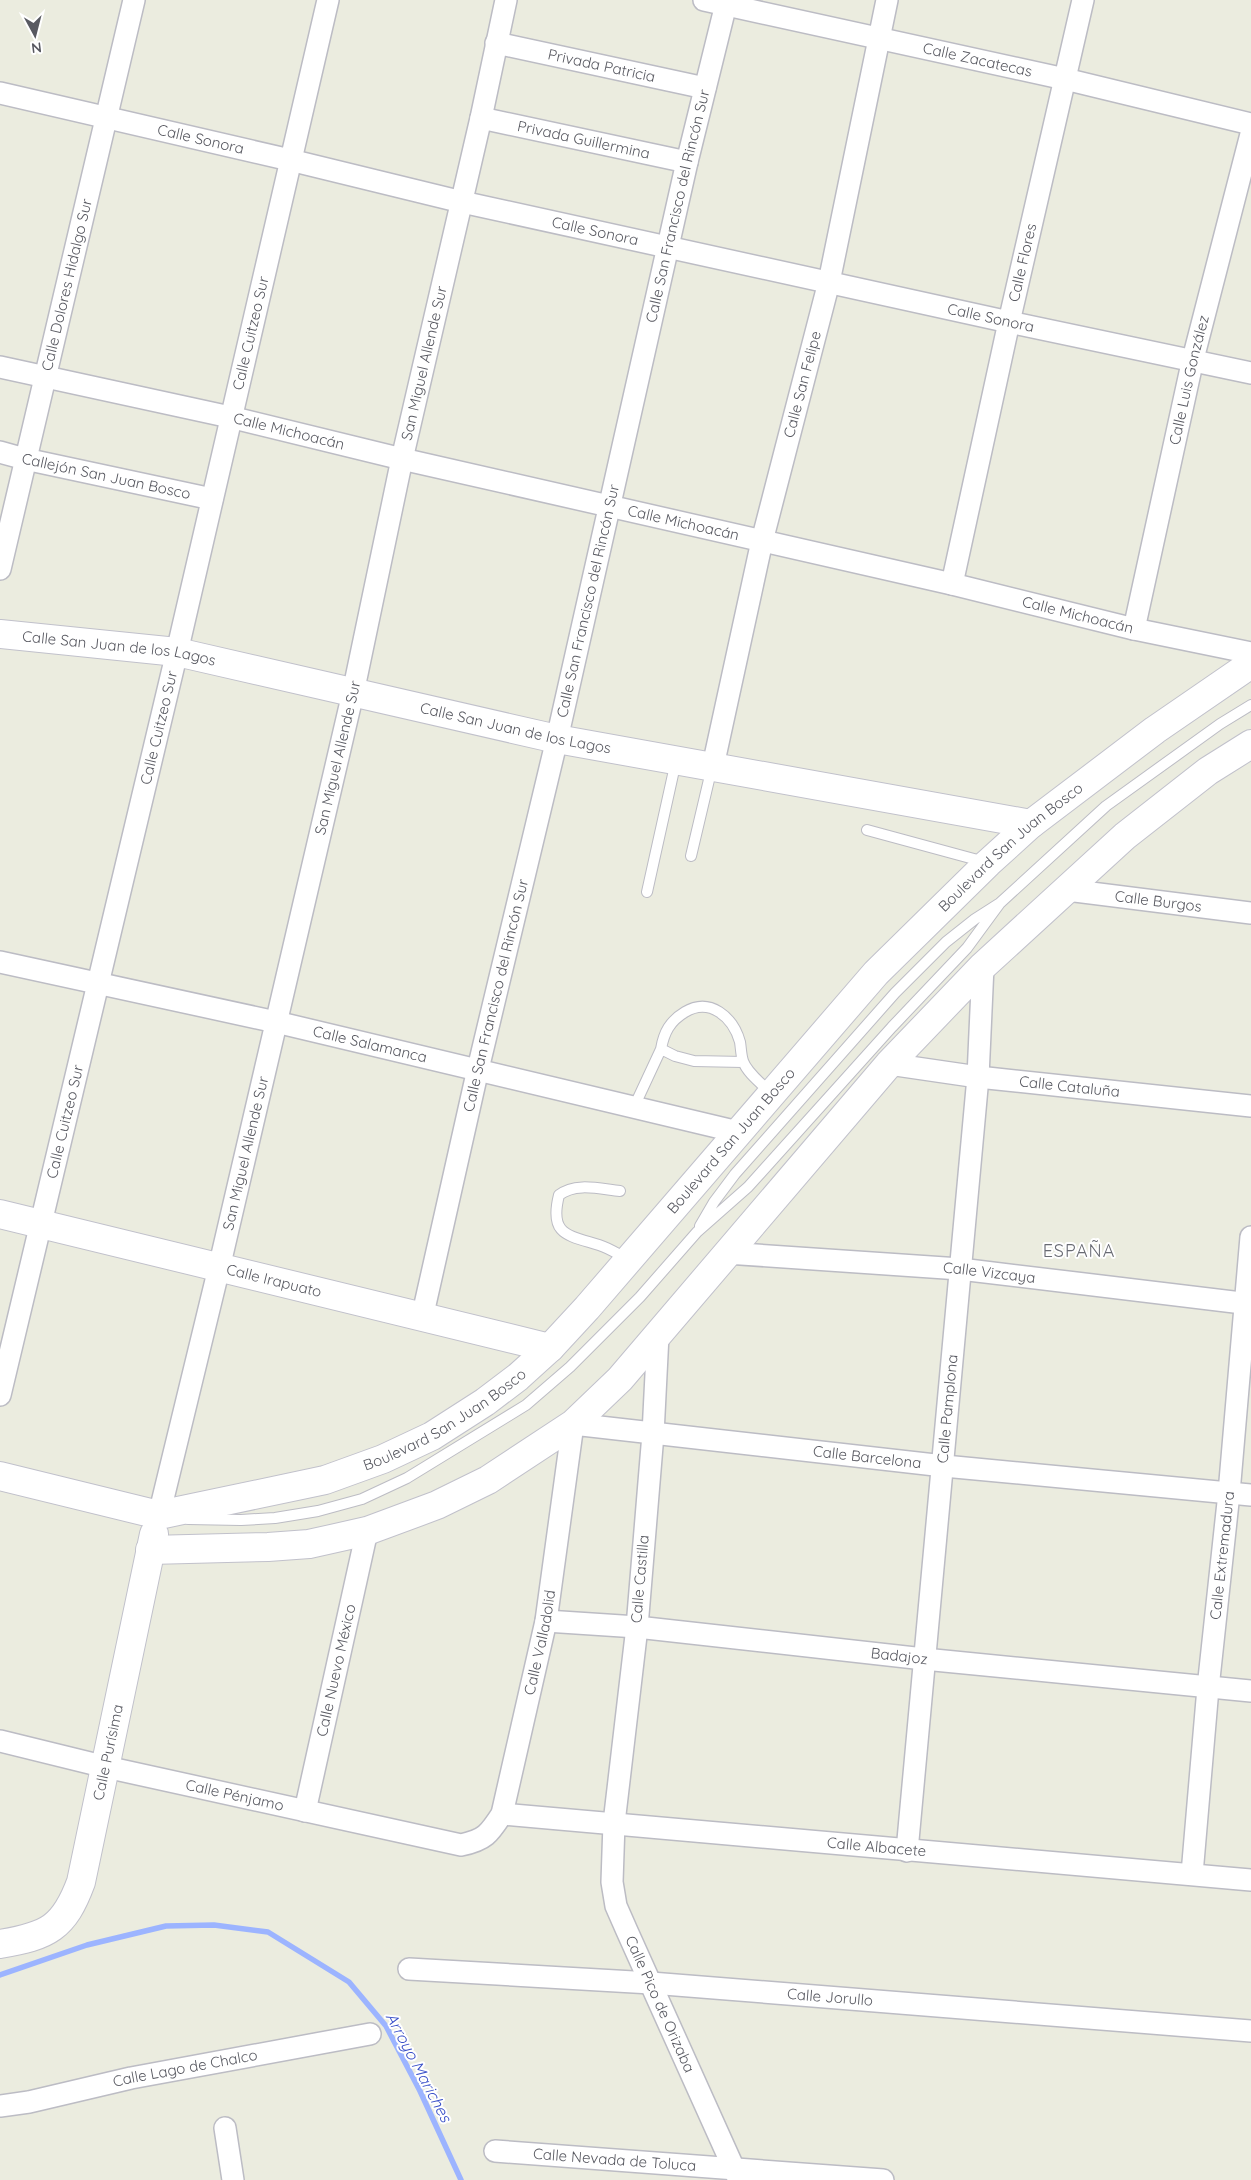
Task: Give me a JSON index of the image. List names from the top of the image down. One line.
{"streets":{"street":["Calle Zacatecas","Privada Patricia","Calle Sonora","Privada Guillermina","Calle San Francisco del Rincón Sur","Calle Flores","Calle Dolores Hidalgo Sur","Calle Cuitzeo Sur","San Miguel Allende Sur","Calle Luis González","Calle San Felipe","Calle Michoacán","Callejón San Juan Bosco","Calle San Juan de los Lagos","Boulevard San Juan Bosco","Calle Burgos","Calle Salamanca","Calle Cataluña","Calle Vizcaya","Calle Irapuato","Calle Pamplona","Calle Barcelona","Calle Extremadura","Calle Castilla","Calle Valladolid","Badajoz","Calle Nuevo México","Calle Purísima","Calle Pénjamo","Calle Albacete","Calle Jorullo","Calle Pico de Orizaba","Calle Lago de Chalco","Calle Nevada de Toluca"]},"crossings":[["Calle Zacatecas","Calle San Francisco del Rincón Sur"],["Calle Zacatecas","Calle Flores"],["Calle Zacatecas","Calle San Felipe"],["Privada Patricia","Calle San Francisco del Rincón Sur"],["Privada Patricia","San Miguel Allende Sur"],["Calle Sonora","Calle San Francisco del Rincón Sur"],["Calle Sonora","Calle Flores"],["Calle Sonora","Calle Dolores Hidalgo Sur"],["Calle Sonora","Calle Cuitzeo Sur"],["Calle Sonora","San Miguel Allende Sur"],["Calle Sonora","Calle Luis González"],["Calle Sonora","Calle San Felipe"],["Privada Guillermina","Calle San Francisco del Rincón Sur"],["Privada Guillermina","San Miguel Allende Sur"],["Calle San Francisco del Rincón Sur","Calle Michoacán"],["Calle San Francisco del Rincón Sur","Calle San Juan de los Lagos"],["Calle San Francisco del Rincón Sur","Calle Salamanca"],["Calle San Francisco del Rincón Sur","Calle Irapuato"],["Calle Flores","Calle Michoacán"],["Calle Dolores Hidalgo Sur","Calle Michoacán"],["Calle Dolores Hidalgo Sur","Callejón San Juan Bosco"],["Calle Cuitzeo Sur","Calle Michoacán"],["Calle Cuitzeo Sur","Callejón San Juan Bosco"],["Calle Cuitzeo Sur","Calle San Juan de los Lagos"],["Calle Cuitzeo Sur","Calle Salamanca"],["Calle Cuitzeo Sur","Calle Irapuato"],["San Miguel Allende Sur","Calle Michoacán"],["San Miguel Allende Sur","Calle San Juan de los Lagos"],["San Miguel Allende Sur","Boulevard San Juan Bosco"],["San Miguel Allende Sur","Calle Salamanca"],["San Miguel Allende Sur","Calle Irapuato"],["San Miguel Allende Sur","Calle Purísima"],["Calle Luis González","Calle Michoacán"],["Calle San Felipe","Calle Michoacán"],["Calle San Felipe","Calle San Juan de los Lagos"],["Calle San Juan de los Lagos","Boulevard San Juan Bosco"],["Boulevard San Juan Bosco","Calle Salamanca"],["Boulevard San Juan Bosco","Calle Irapuato"],["Boulevard San Juan Bosco","Calle Purísima"],["Calle Cataluña","Calle Pamplona"],["Calle Vizcaya","Calle Pamplona"],["Calle Vizcaya","Calle Extremadura"],["Calle Pamplona","Calle Barcelona"],["Calle Pamplona","Badajoz"],["Calle Pamplona","Calle Albacete"],["Calle Barcelona","Calle Extremadura"],["Calle Barcelona","Calle Castilla"],["Calle Barcelona","Calle Valladolid"],["Calle Extremadura","Badajoz"],["Calle Extremadura","Calle Albacete"],["Calle Castilla","Badajoz"],["Calle Castilla","Calle Albacete"],["Calle Castilla","Calle Pico de Orizaba"],["Calle Valladolid","Badajoz"],["Calle Valladolid","Calle Pénjamo"],["Calle Valladolid","Calle Albacete"],["Calle Nuevo México","Calle Pénjamo"],["Calle Purísima","Calle Pénjamo"],["Calle Albacete","Calle Pico de Orizaba"],["Calle Jorullo","Calle Pico de Orizaba"],["Calle Pico de Orizaba","Calle Nevada de Toluca"]],"districts":["ESPAÑA"],"water":["Arroyo Mariches"],"north":"bottom"}
